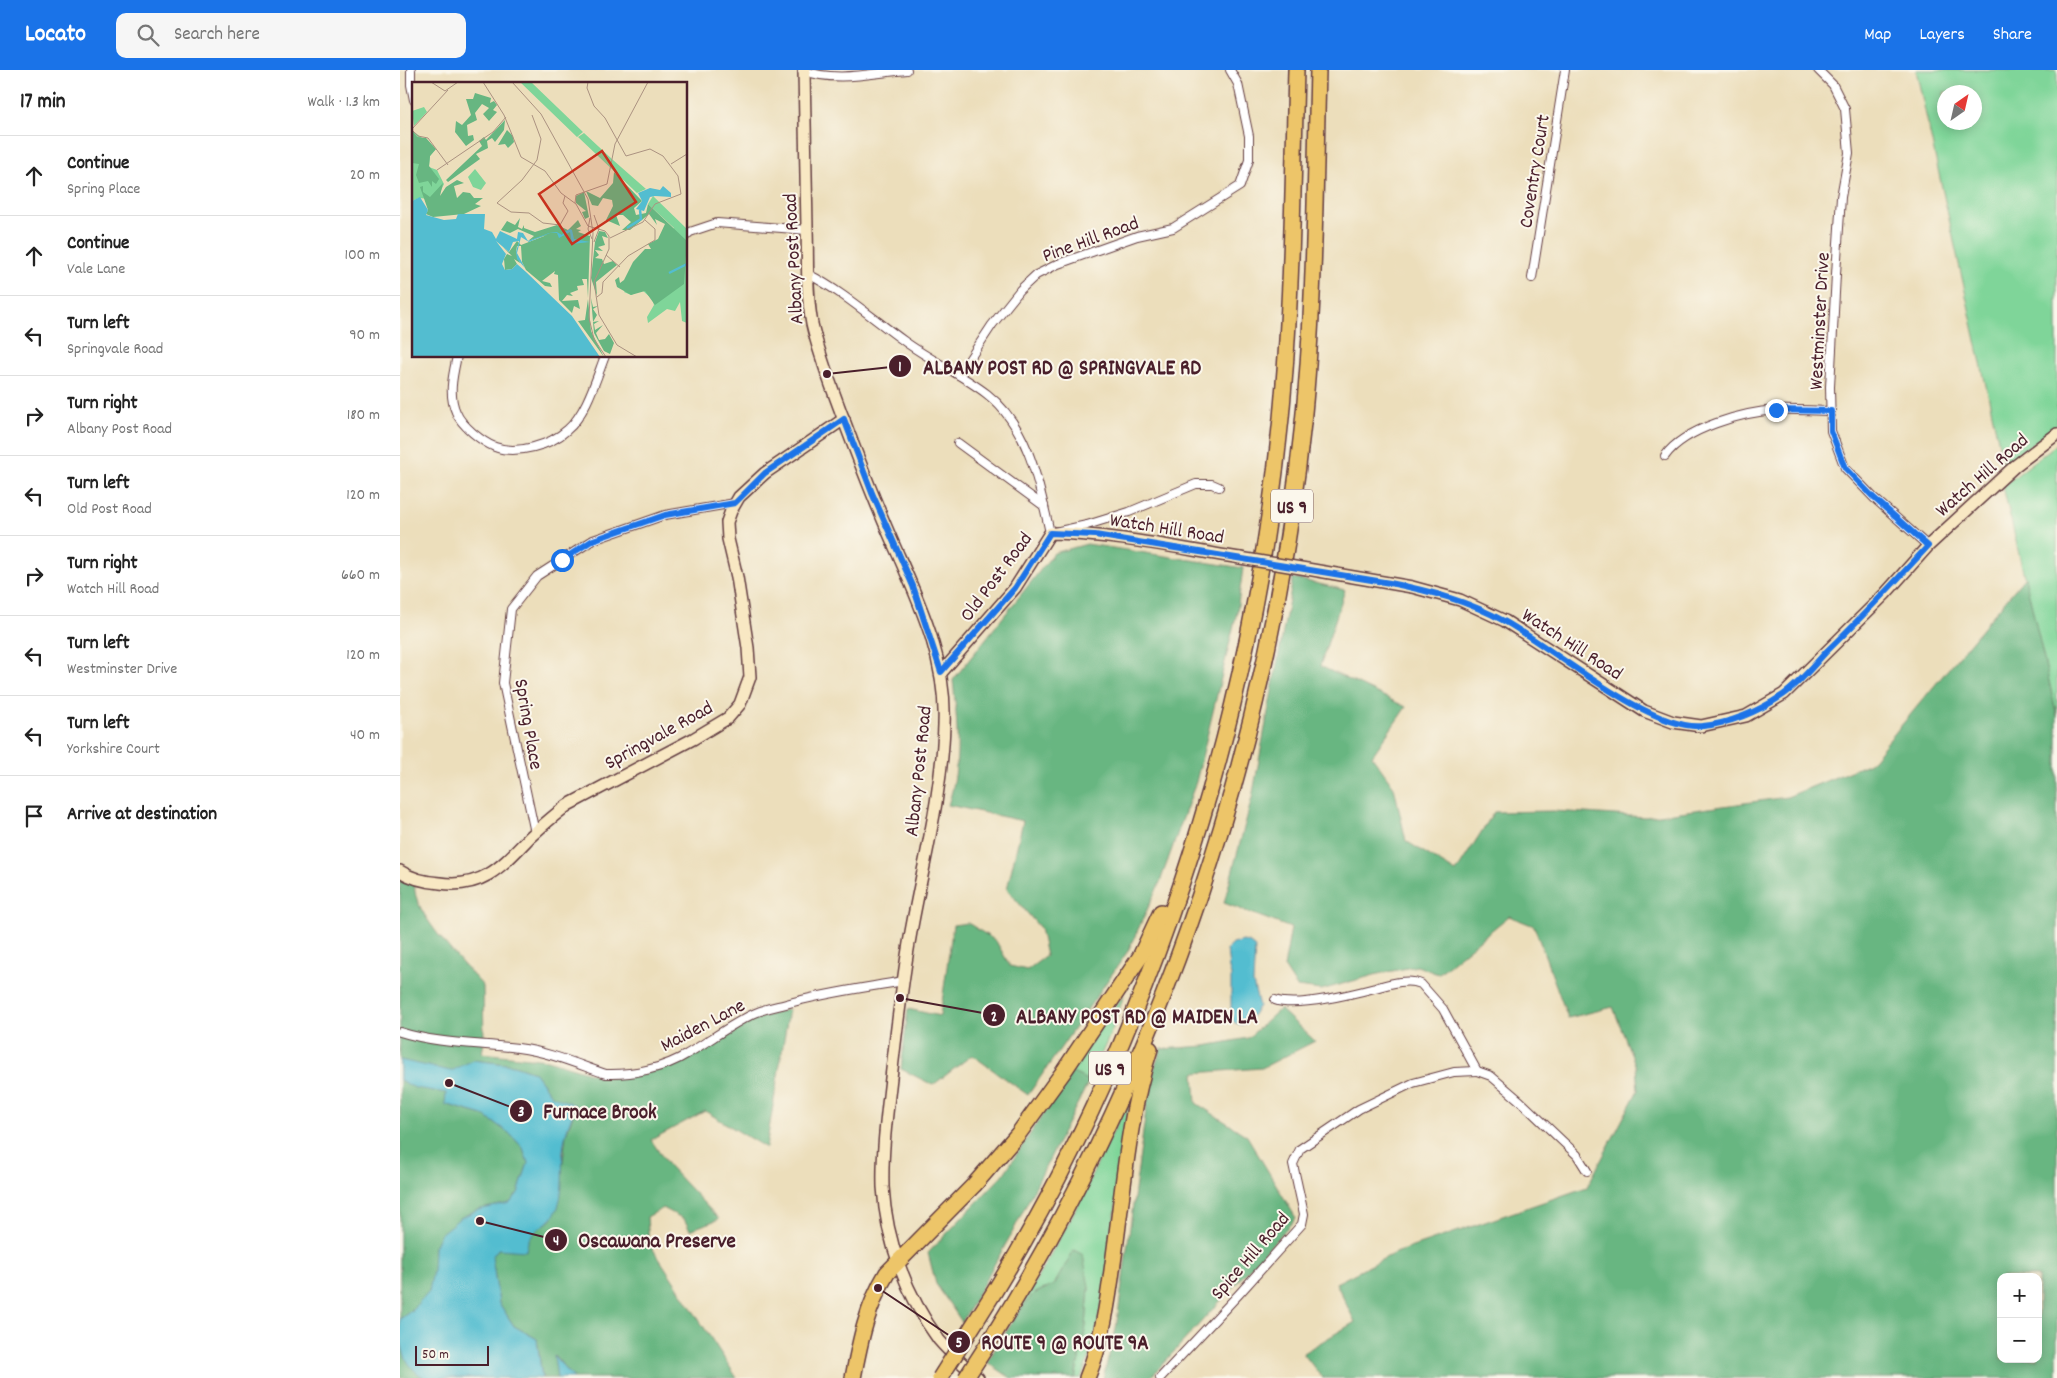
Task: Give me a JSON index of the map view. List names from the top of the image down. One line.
{"streets":{"highway":["US 9"],"street":["Coventry Court","Pine Hill Road","Albany Post Road","Westminster Drive","Watch Hill Road","Old Post Road","Spring Place","Springvale Road","Maiden Lane","Spice Hill Road"]},"crossings":[["Pine Hill Road","Old Post Road"],["Albany Post Road","Old Post Road"],["Albany Post Road","Springvale Road"],["Albany Post Road","Maiden Lane"],["Westminster Drive","Watch Hill Road"],["Watch Hill Road","Old Post Road"],["Spring Place","Springvale Road"]],"places":["ALBANY POST RD @ SPRINGVALE RD","ALBANY POST RD @ MAIDEN LA","Furnace Brook","Oscawana Preserve","ROUTE 9 @ ROUTE 9A"],"scale_bar":"50 m","north":"top right","page":{"header":"Locato","search":"Search here","nav":["Map","Layers","Share"],"heading":["17 min","Walk · 1.3 km"],"list":[["Continue","Spring Place","20 m"],["Continue","Vale Lane","100 m"],["Turn left","Springvale Road","90 m"],["Turn right","Albany Post Road","180 m"],["Turn left","Old Post Road","120 m"],["Turn right","Watch Hill Road","660 m"],["Turn left","Westminster Drive","120 m"],["Turn left","Yorkshire Court","40 m"],"Arrive at destination"],"map_buttons":["+","−"],"scale":"50 m"}}
